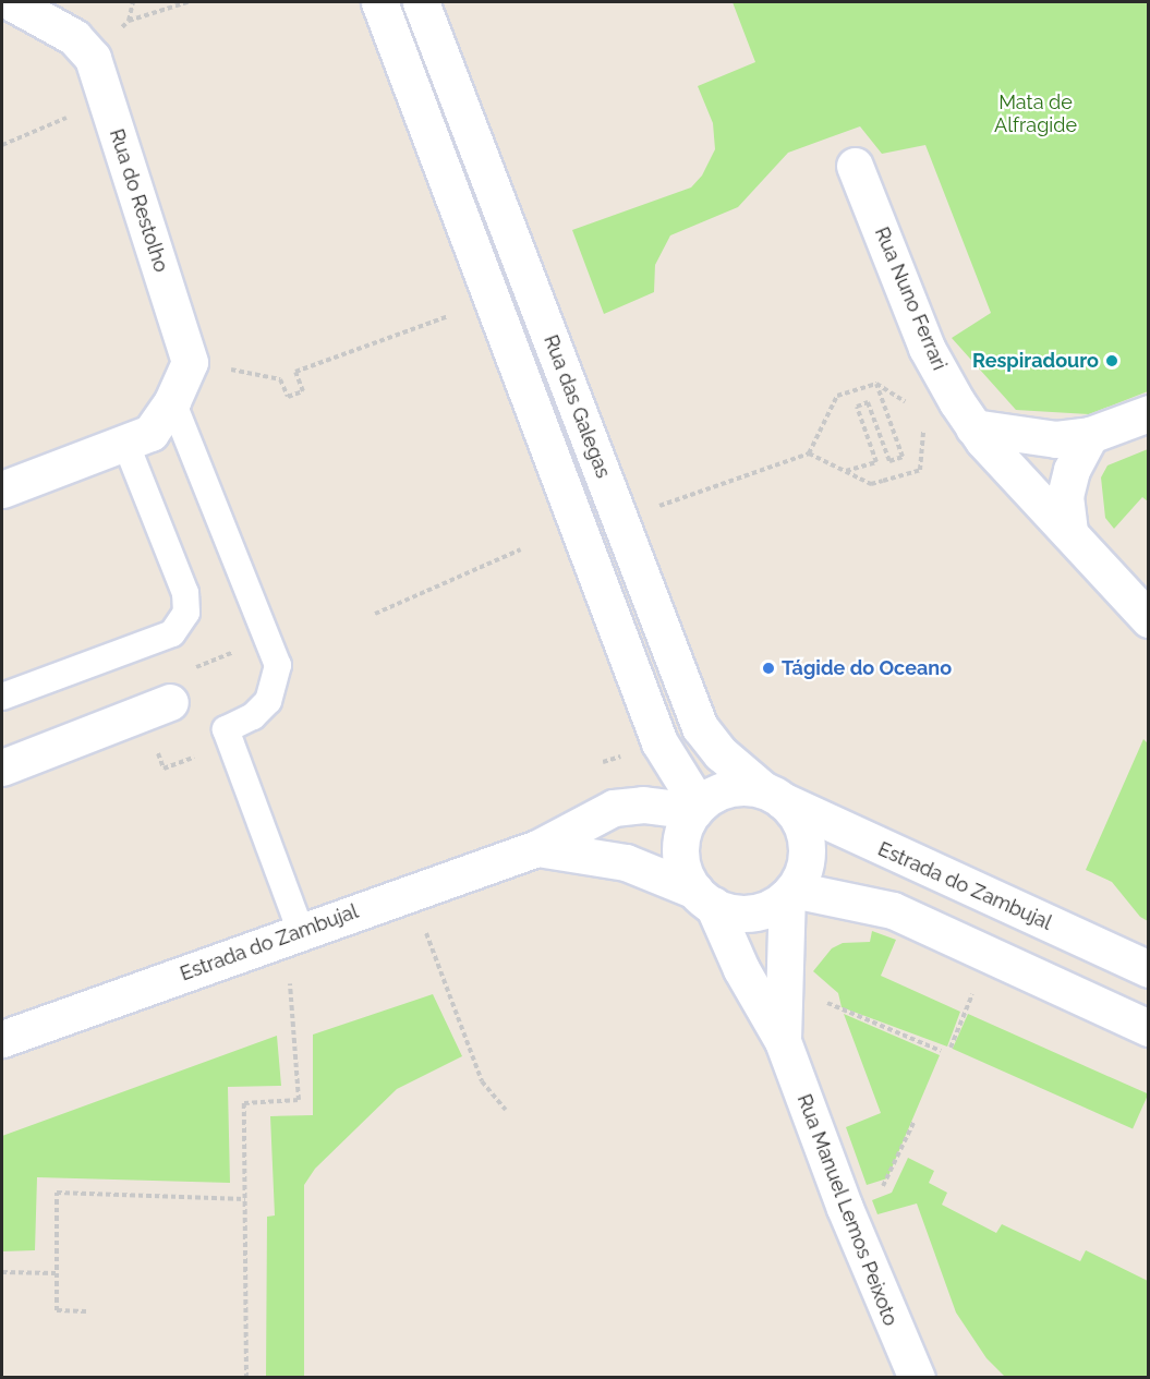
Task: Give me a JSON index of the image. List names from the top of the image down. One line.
{"streets":{"street":["Rua do Restolho","Rua Nuno Ferrari","Rua das Galegas","Estrada do Zambujal","Rua Manuel Lemos Peixoto"]},"crossings":[["Rua das Galegas","Estrada do Zambujal"],["Rua das Galegas","Rua Manuel Lemos Peixoto"],["Estrada do Zambujal","Rua Manuel Lemos Peixoto"]],"parks":["Mata de Alfragide"],"places":["Respiradouro","Tágide do Oceano"]}
